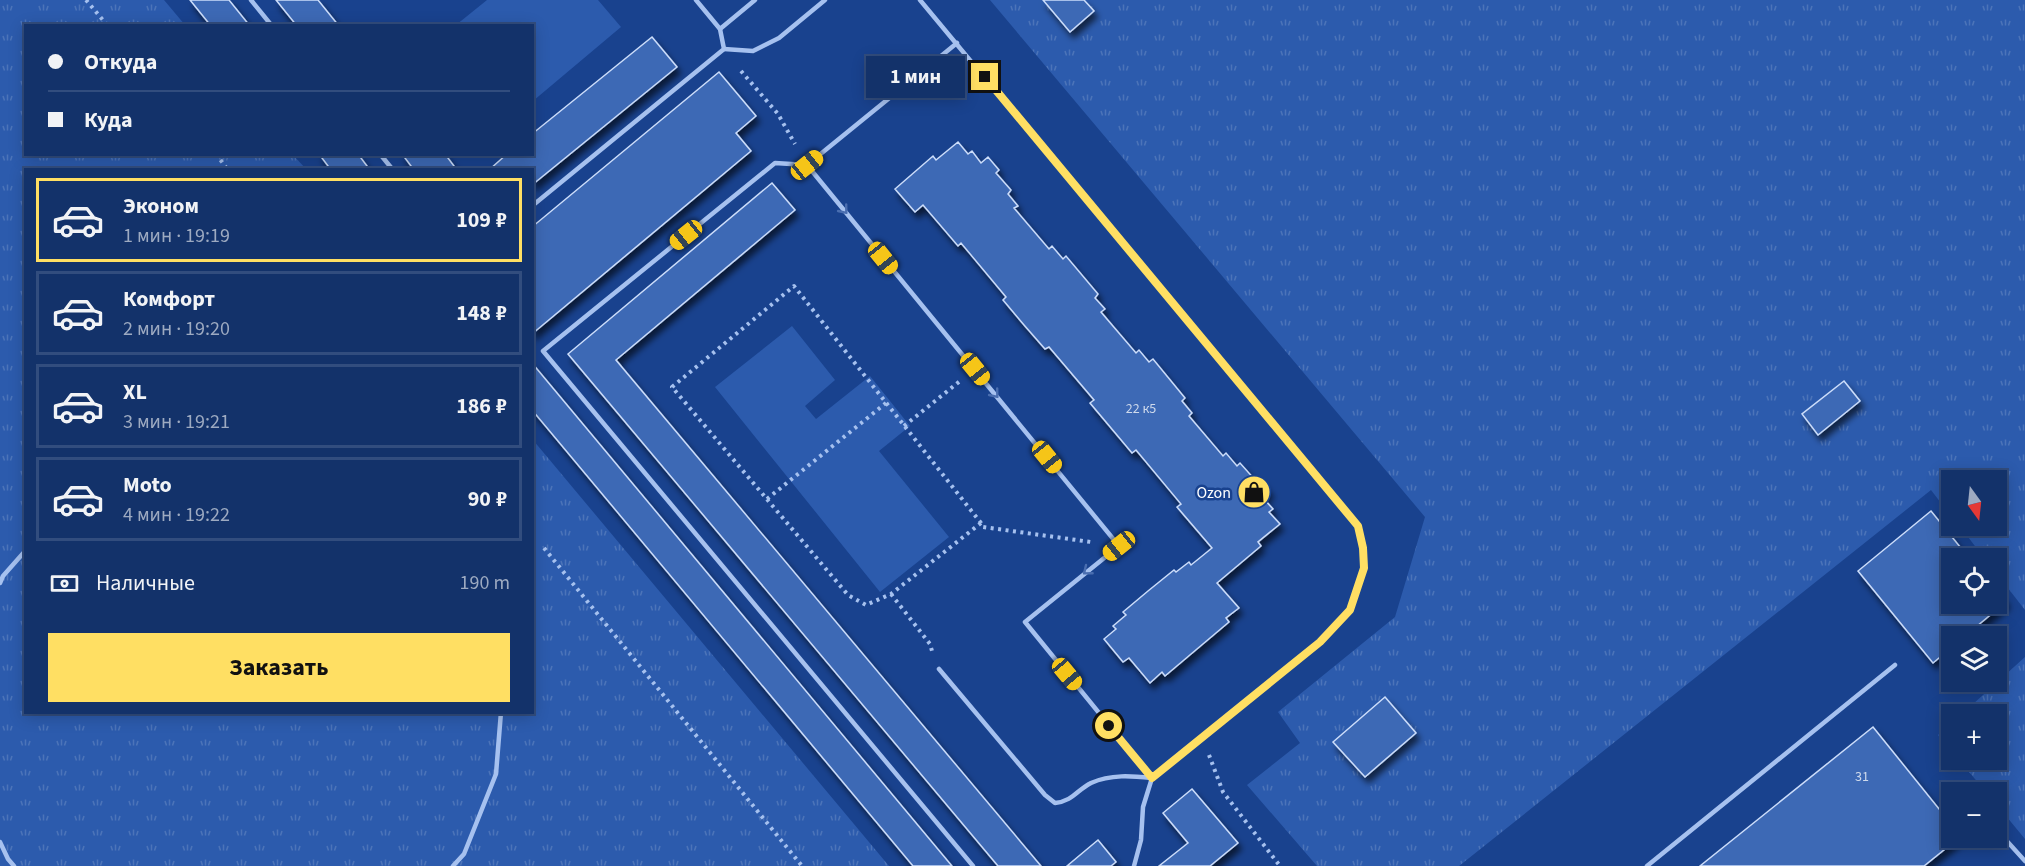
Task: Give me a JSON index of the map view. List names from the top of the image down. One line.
{"places":{"shop":["Ozon"]},"house_numbers":["22 к5","31"],"north":"bottom","page":{"banner":["Откуда","Куда"],"bubble":"1 мин","list":[{"name":"Эконом","note":"1 мин · 19:19","value":"109 ₽"},{"name":"Комфорт","note":"2 мин · 19:20","value":"148 ₽"},{"name":"XL","note":"3 мин · 19:21","value":"186 ₽"},{"name":"Moto","note":"4 мин · 19:22","value":"90 ₽"}],"map_buttons":["+","−"],"pay":["Наличные","190 m"],"buttons":"Заказать"}}
